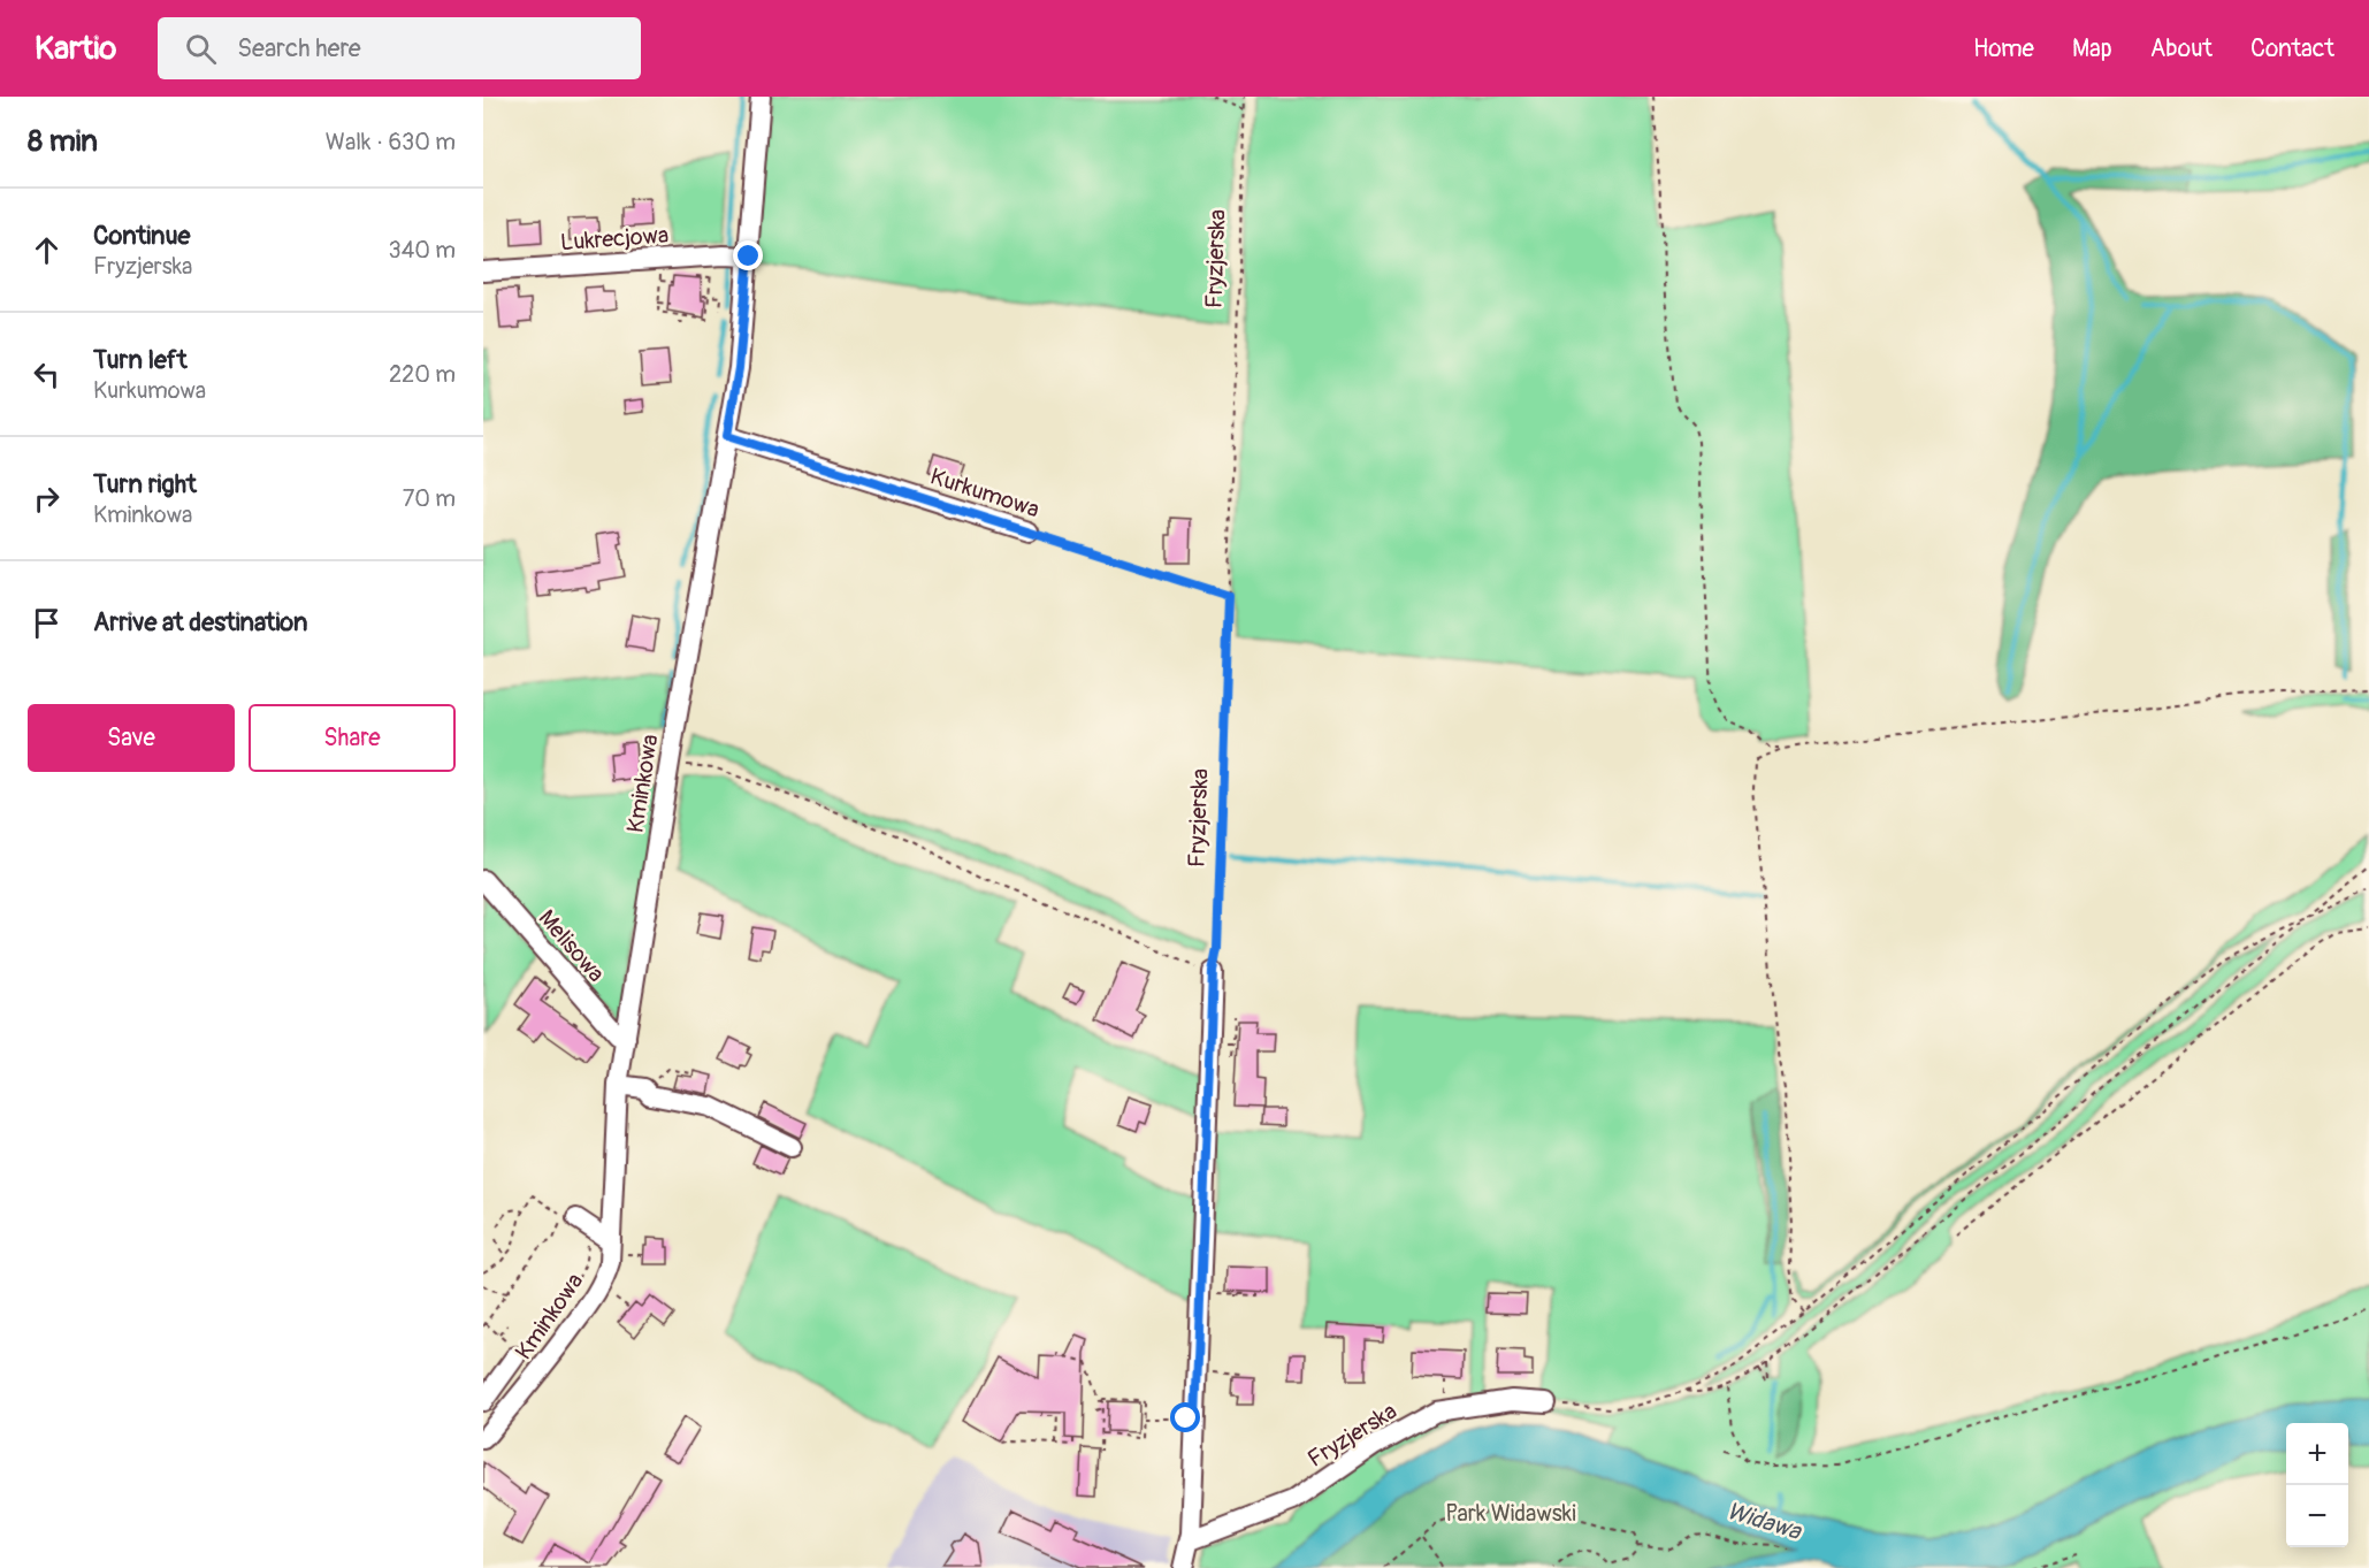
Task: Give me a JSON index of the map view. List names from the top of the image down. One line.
{"streets":{"street":["Lukrecjowa","Fryzjerska","Kurkumowa","Kminkowa","Melisowa"]},"crossings":[["Lukrecjowa","Kminkowa"],["Fryzjerska","Kurkumowa"],["Kurkumowa","Kminkowa"],["Kminkowa","Melisowa"]],"water":["Widawa"],"parks":["Park Widawski"],"page":{"header":"Kartio","search":"Search here","nav":["Home","Map","About","Contact"],"heading":["8 min","Walk · 630 m"],"list":[["Continue","Fryzjerska","340 m"],["Turn left","Kurkumowa","220 m"],["Turn right","Kminkowa","70 m"],"Arrive at destination"],"buttons":["Save","Share"],"map_buttons":["+","−"]}}
